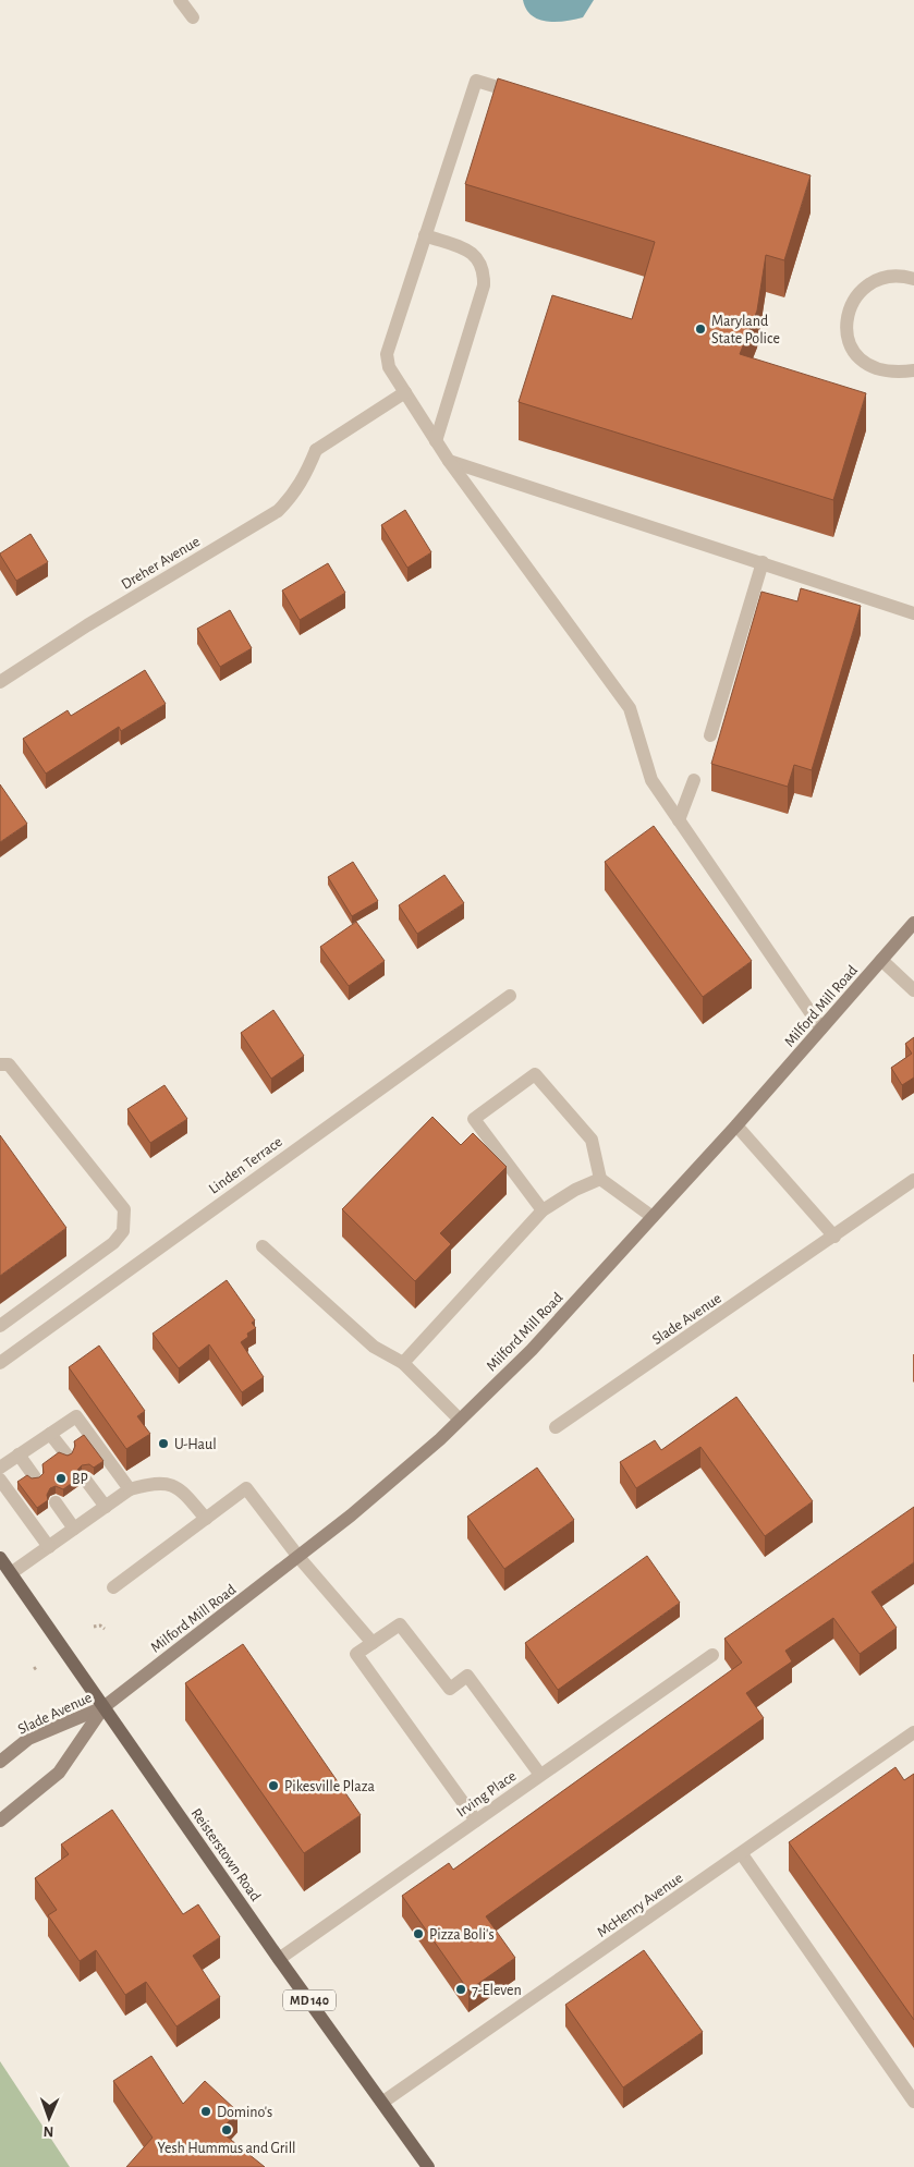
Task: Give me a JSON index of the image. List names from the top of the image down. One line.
{"streets":{"main road":["Milford Mill Road","Slade Avenue","Reisterstown Road","MD 140"],"street":["Dreher Avenue","Linden Terrace","Irving Place","McHenry Avenue"]},"crossings":[["Milford Mill Road","Slade Avenue"],["Milford Mill Road","Reisterstown Road"],["Slade Avenue","Reisterstown Road"],["Irving Place","Reisterstown Road"],["Reisterstown Road","McHenry Avenue"]],"places":["Maryland State Police","U-Haul","BP","Pikesville Plaza","Pizza Boli's","7-Eleven","Domino's","Yesh Hummus and Grill"],"north":"bottom"}
